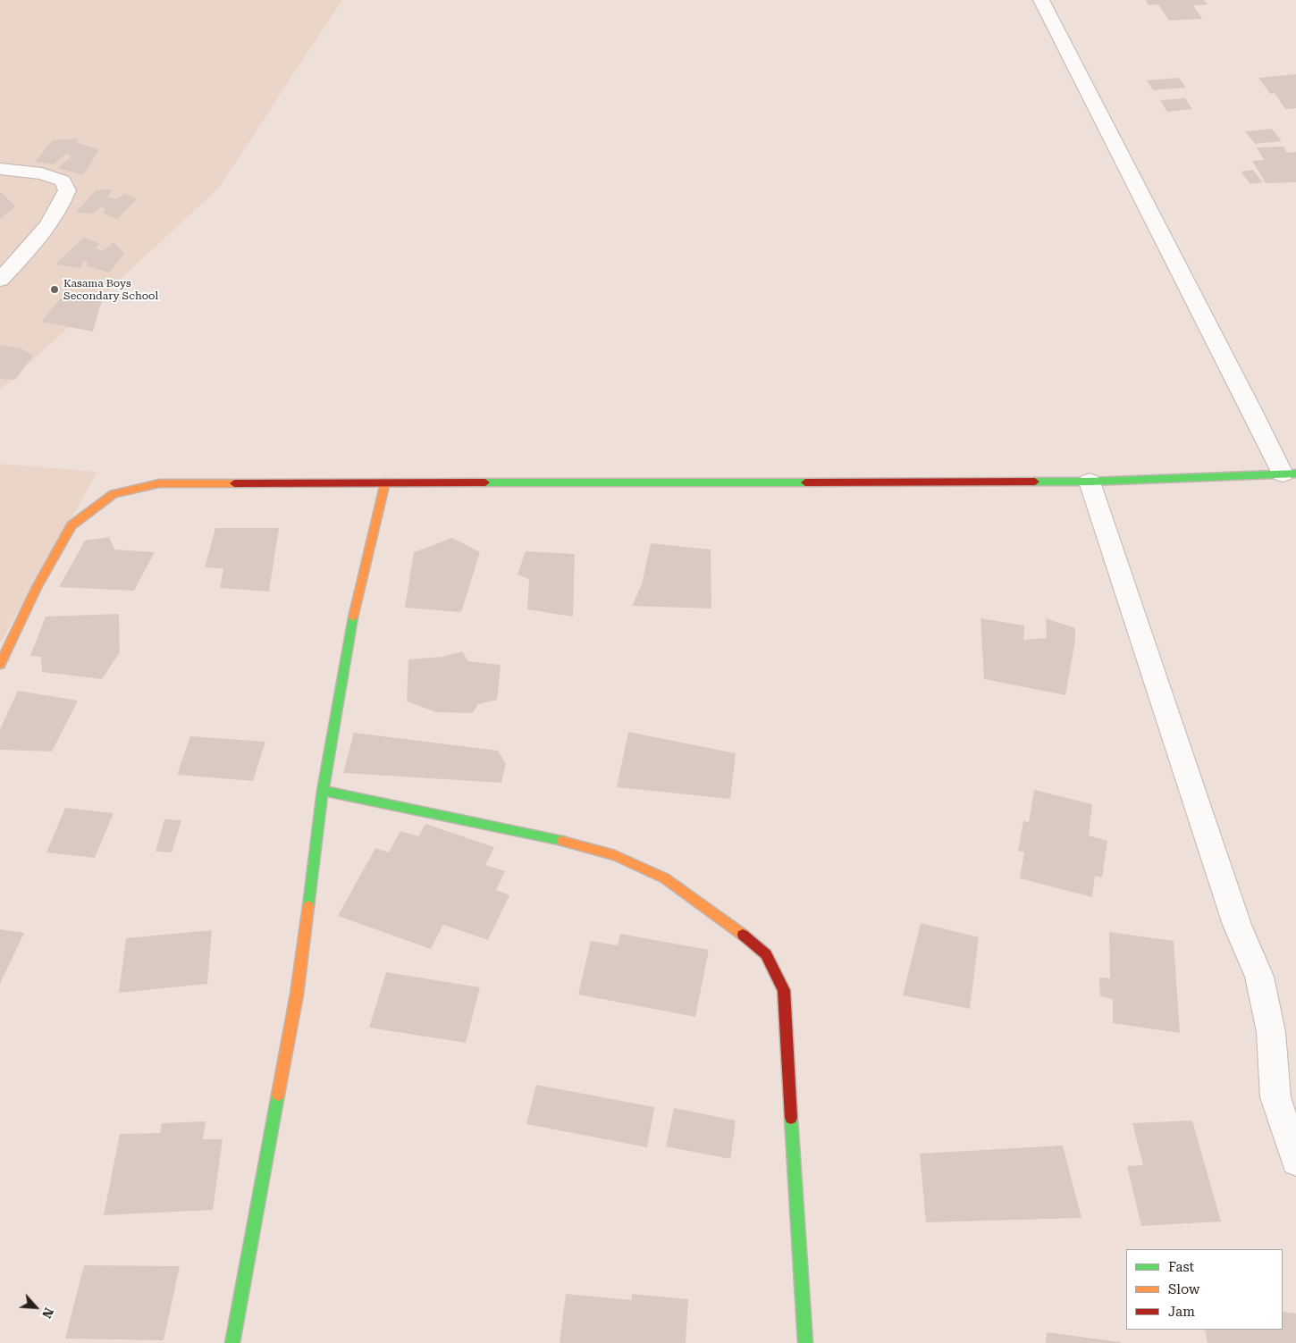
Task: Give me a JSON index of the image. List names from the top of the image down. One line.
{"places":["Kasama Boys Secondary School"],"legend":["Fast","Slow","Jam"],"north":"bottom right"}
